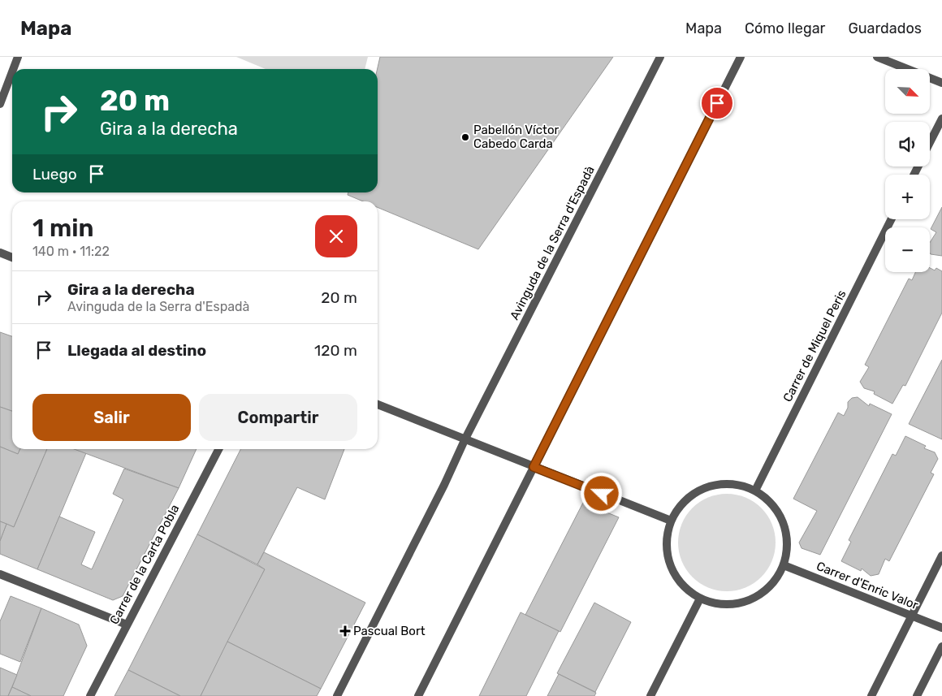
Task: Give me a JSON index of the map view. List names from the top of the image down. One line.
{"streets":{"street":["Avinguda de la Serra d'Espadà","Carrer de Miquel Peris","Carrer de la Carta Pobla","Carrer d'Enric Valor"]},"crossings":[["Carrer de Miquel Peris","Carrer d'Enric Valor"]],"places":{"other":["Pabellón Víctor Cabedo Carda"],"health":["Pascual Bort"]},"north":"bottom right","page":{"header":"Mapa","nav":["Mapa","Cómo llegar","Guardados"],"map_buttons":["+","−"],"turn":["20 m","Gira a la derecha"],"then":"Luego","heading":["1 min","140 m · 11:22"],"list":[{"name":"Gira a la derecha","note":"Avinguda de la Serra d'Espadà","value":"20 m"},{"name":"Llegada al destino","value":"120 m"}],"buttons":["Salir","Compartir"]}}
